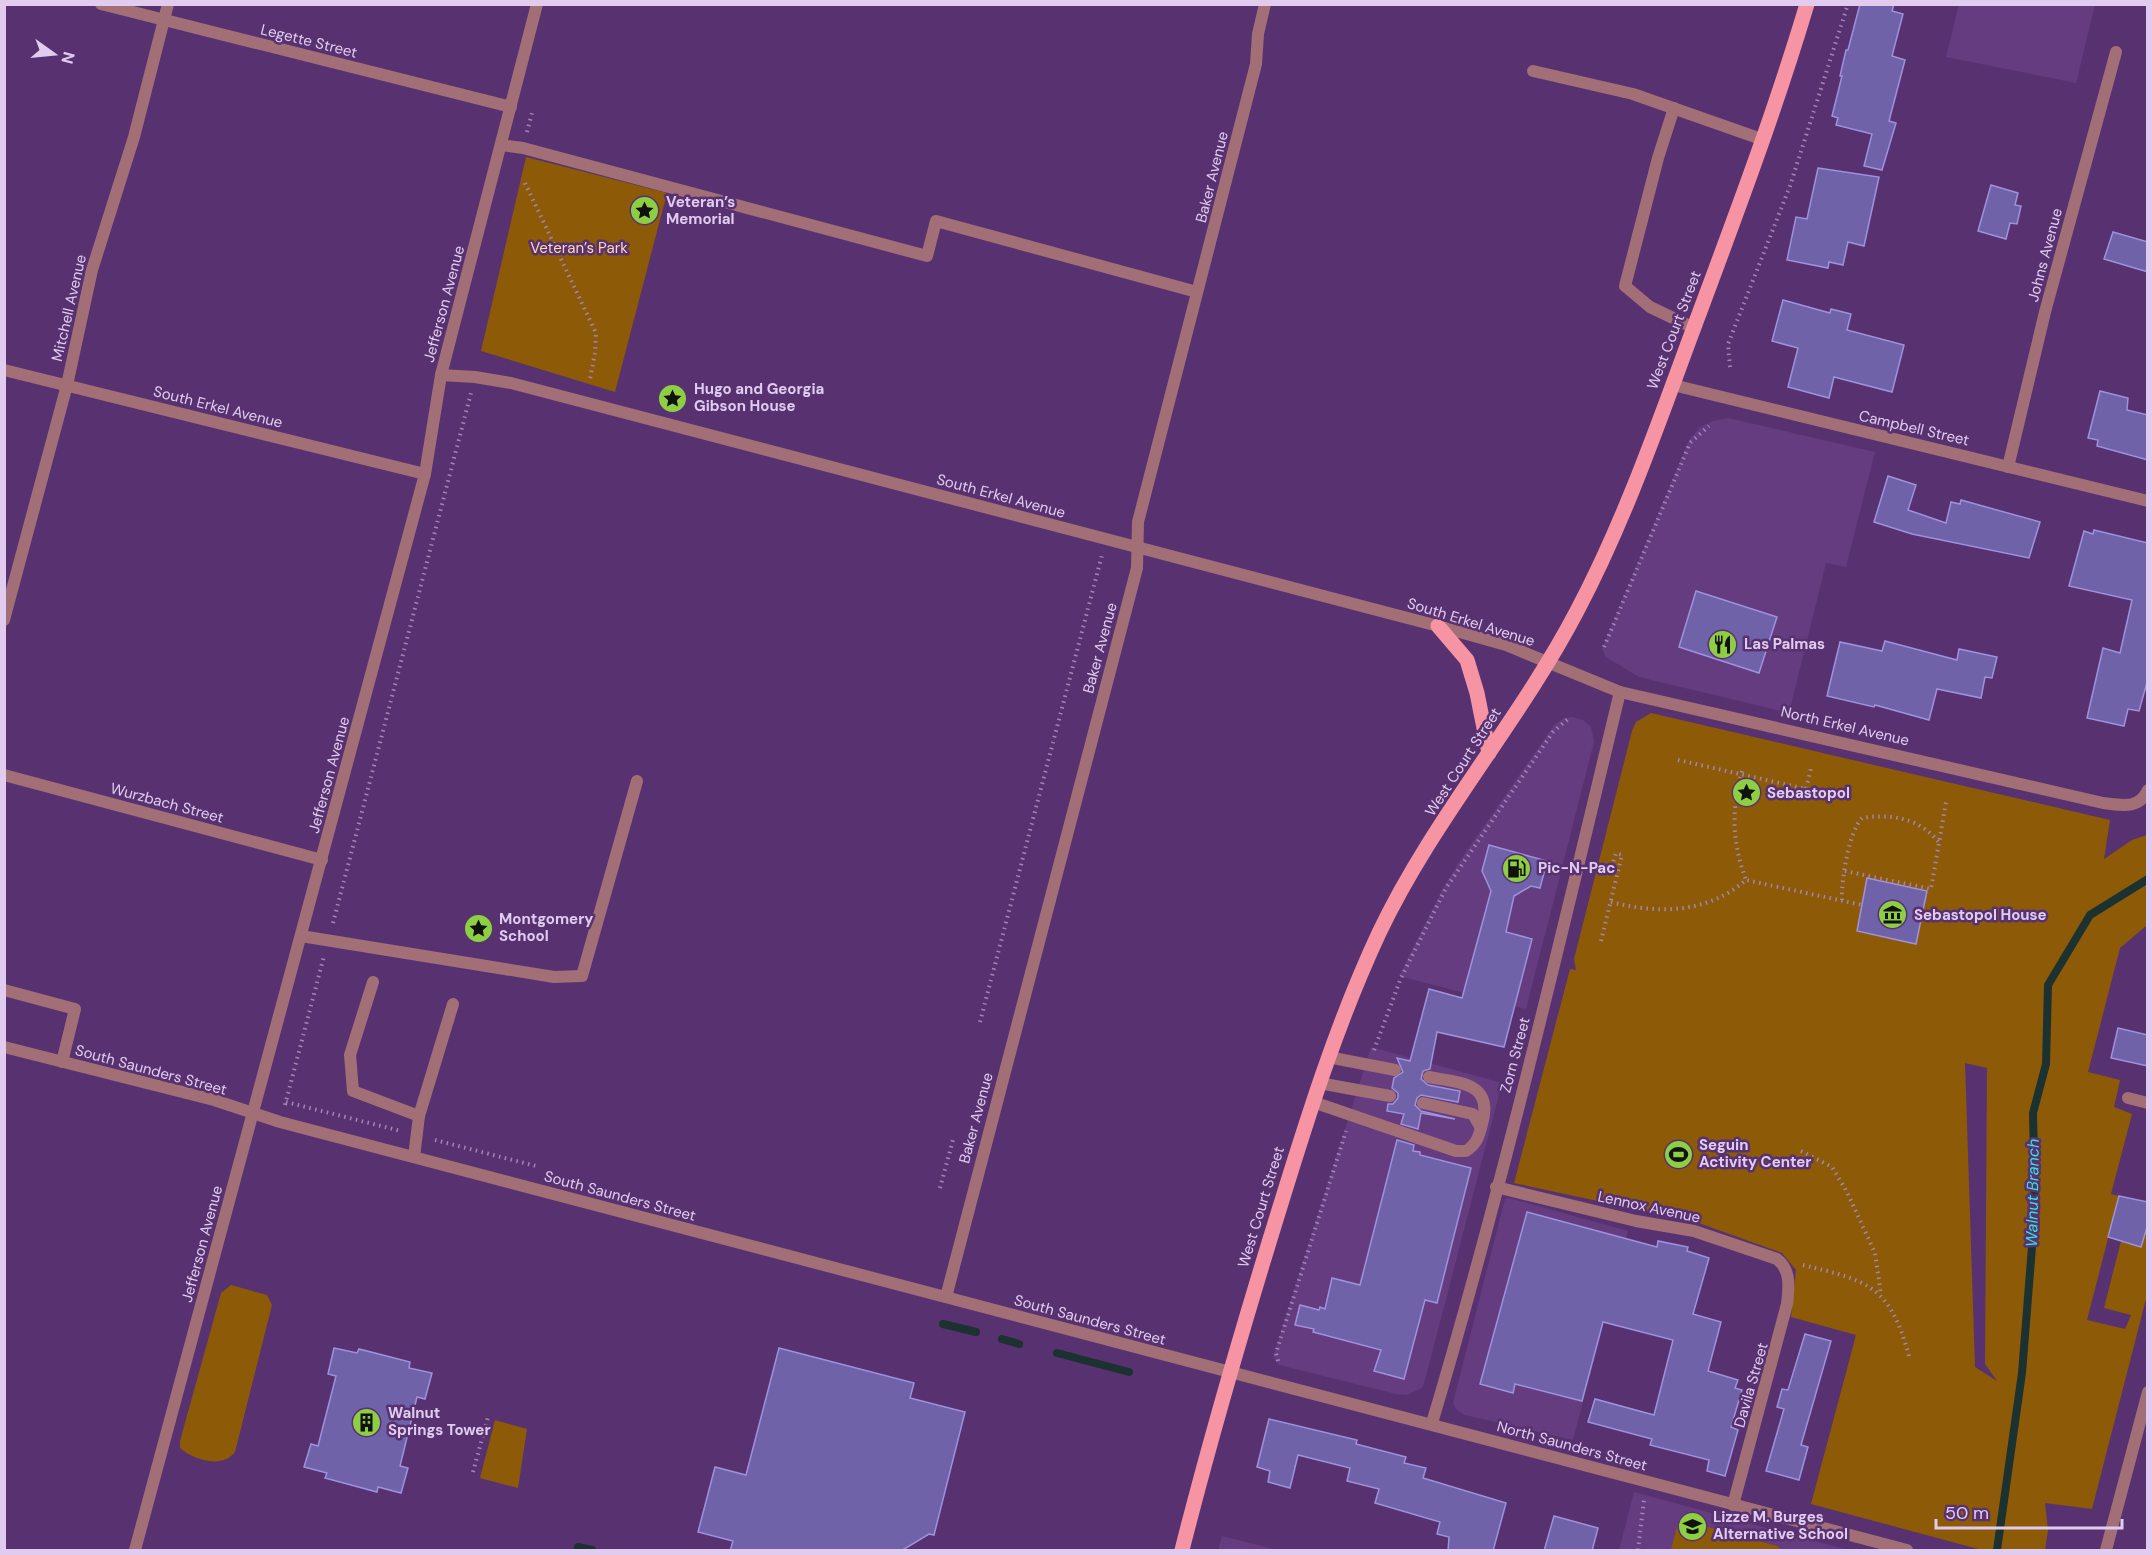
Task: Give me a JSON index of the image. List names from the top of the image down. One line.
{"streets":{"main road":["West Court Street"],"street":["Legette Street","Baker Avenue","Johns Avenue","Jefferson Avenue","Mitchell Avenue","South Erkel Avenue","Campbell Street","North Erkel Avenue","Wurzbach Street","Zorn Street","South Saunders Street","Lennox Avenue","Davila Street","North Saunders Street"]},"crossings":[["Legette Street","Jefferson Avenue"],["Legette Street","Mitchell Avenue"],["Baker Avenue","South Erkel Avenue"],["Baker Avenue","South Saunders Street"],["Johns Avenue","Campbell Street"],["Jefferson Avenue","South Erkel Avenue"],["Jefferson Avenue","Wurzbach Street"],["Jefferson Avenue","South Saunders Street"],["Mitchell Avenue","South Erkel Avenue"],["West Court Street","South Erkel Avenue"],["West Court Street","Campbell Street"],["West Court Street","North Erkel Avenue"],["West Court Street","South Saunders Street"],["West Court Street","North Saunders Street"],["South Erkel Avenue","North Erkel Avenue"],["North Erkel Avenue","Zorn Street"],["Zorn Street","Lennox Avenue"],["Zorn Street","North Saunders Street"],["South Saunders Street","North Saunders Street"],["Lennox Avenue","Davila Street"],["Davila Street","North Saunders Street"]],"water":["Walnut Branch"],"parks":["Veteran’s Park"],"places":{"place":["Veteran’s Memorial","Hugo and Georgia Gibson House","Sebastopol","Montgomery School"],"restaurant":["Las Palmas"],"fuel station":["Pic-N-Pac"],"museum":["Sebastopol House"],"sports":["Seguin Activity Center"],"building":["Walnut Springs Tower"],"school or university":["Lizze M. Burges Alternative School"]},"scale_bar":"50 m","north":"right"}
